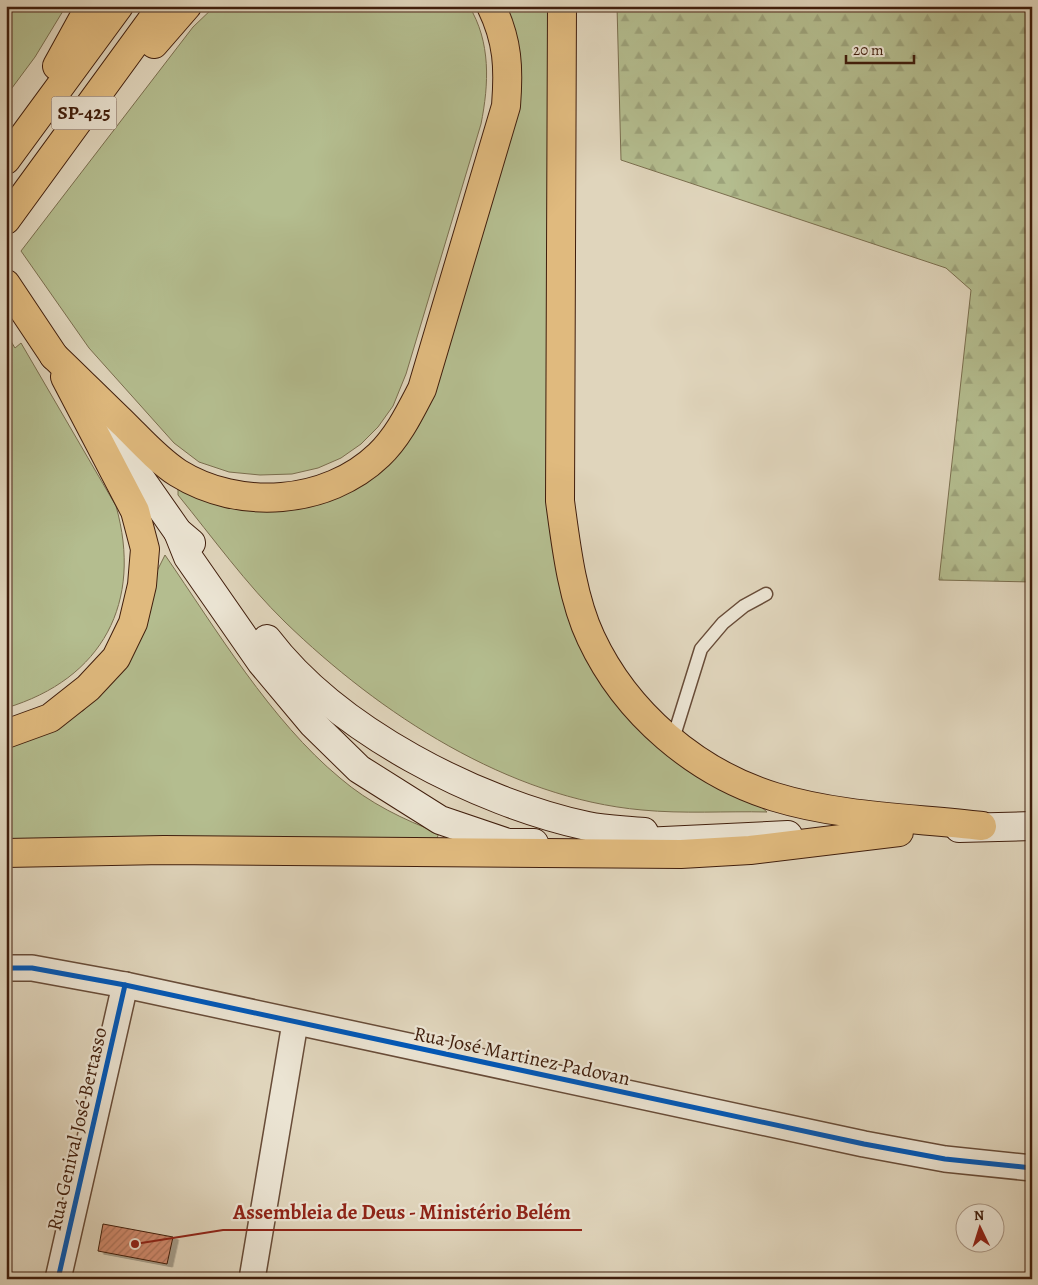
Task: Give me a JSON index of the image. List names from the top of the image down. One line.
{"streets":{"main road":["SP-425"],"street":["Rua José Martinez Padovan","Rua Genival José Bertasso"]},"crossings":[["Rua José Martinez Padovan","Rua Genival José Bertasso"]],"places":["Assembleia de Deus - Ministério Belém"],"scale_bar":"20 m","north":"top"}
